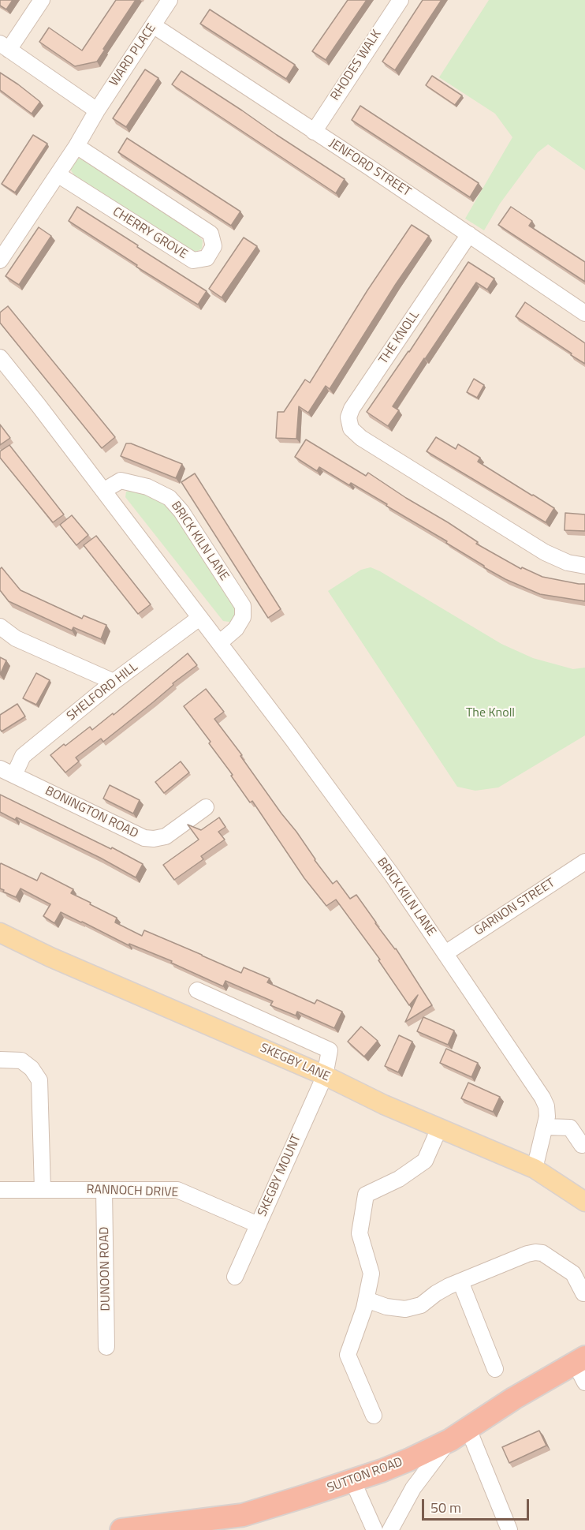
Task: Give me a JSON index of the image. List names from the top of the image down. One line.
{"streets":{"highway":["SUTTON ROAD"],"main road":["SKEGBY LANE"],"street":["WARD PLACE","RHODES WALK","JENFORD STREET","CHERRY GROVE","THE KNOLL","BRICK KILN LANE","SHELFORD HILL","BONINGTON ROAD","GARNON STREET","SKEGBY MOUNT","RANNOCH DRIVE","DUNOON ROAD"]},"crossings":[["WARD PLACE","JENFORD STREET"],["RHODES WALK","JENFORD STREET"],["JENFORD STREET","THE KNOLL"],["BRICK KILN LANE","SHELFORD HILL"],["BRICK KILN LANE","GARNON STREET"],["BRICK KILN LANE","SKEGBY LANE"],["SHELFORD HILL","BONINGTON ROAD"],["SKEGBY LANE","SKEGBY MOUNT"],["SKEGBY MOUNT","RANNOCH DRIVE"],["RANNOCH DRIVE","DUNOON ROAD"]],"parks":["The Knoll"],"scale_bar":"50 m"}
